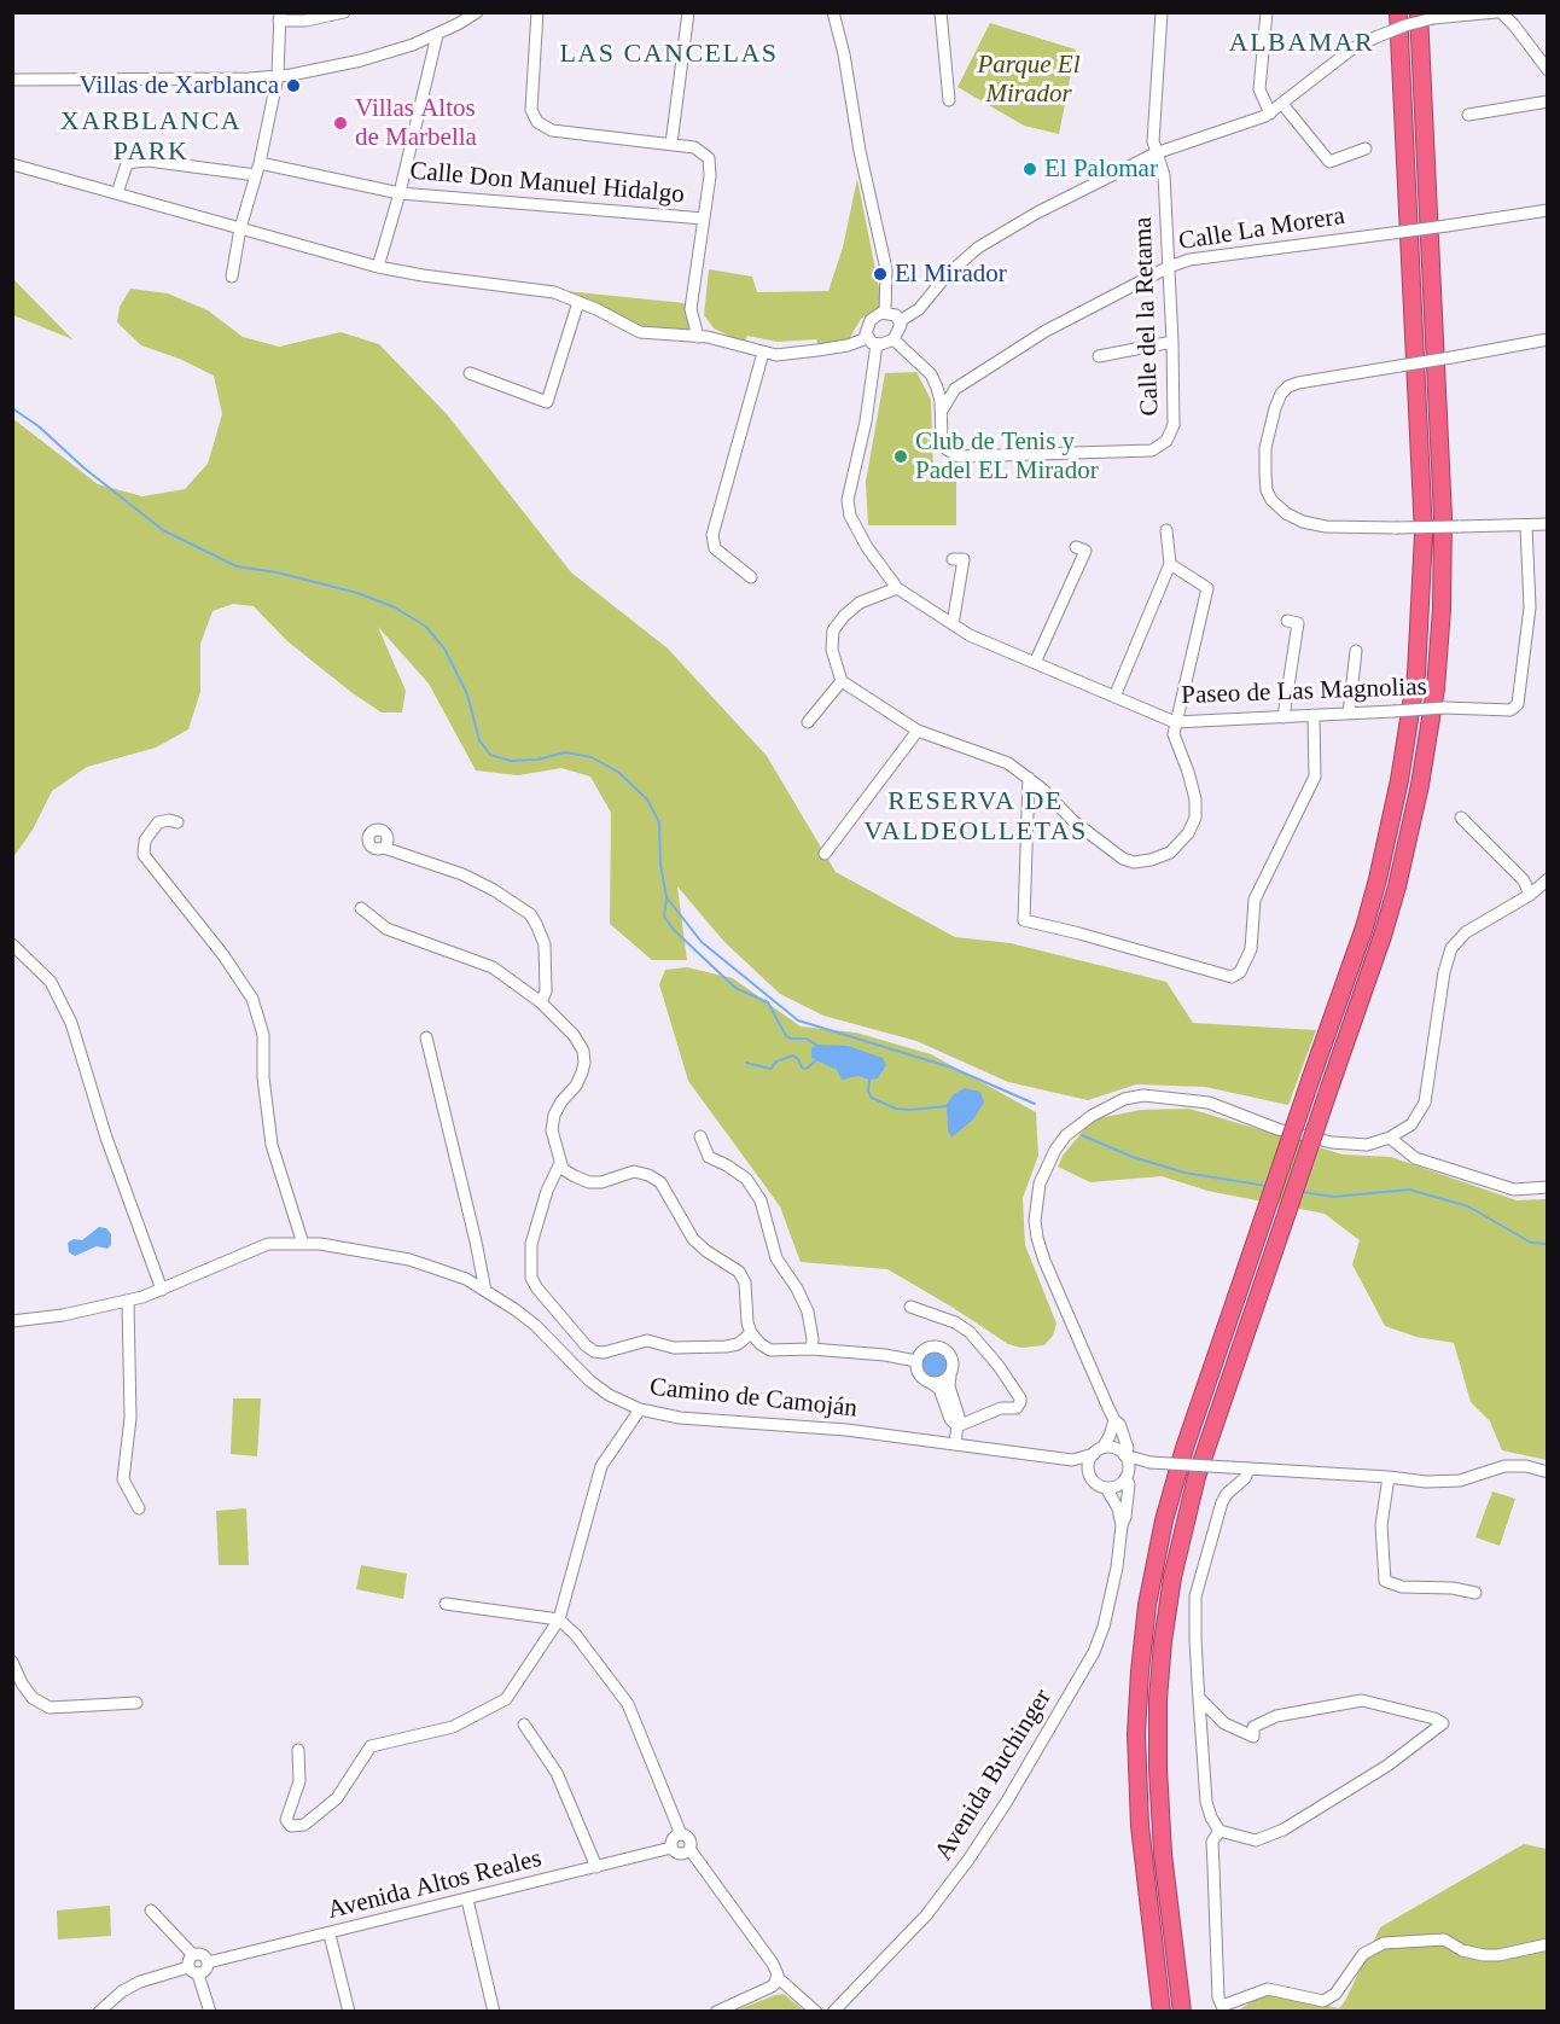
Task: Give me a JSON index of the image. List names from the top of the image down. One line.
{"streets":{"street":["Calle Don Manuel Hidalgo","Calle La Morera","Calle del la Retama","Paseo de Las Magnolias","Camino de Camoján","Avenida Buchinger","Avenida Altos Reales"]},"crossings":[["Calle La Morera","Calle del la Retama"],["Camino de Camoján","Avenida Buchinger"]],"districts":["ALBAMAR","LAS CANCELAS","XARBLANCA PARK","RESERVA DE VALDEOLLETAS"],"parks":["Parque El Mirador"],"places":["Villas de Xarblanca","Villas Altos de Marbella","El Palomar","El Mirador","Club de Tenis y Padel EL Mirador"]}
